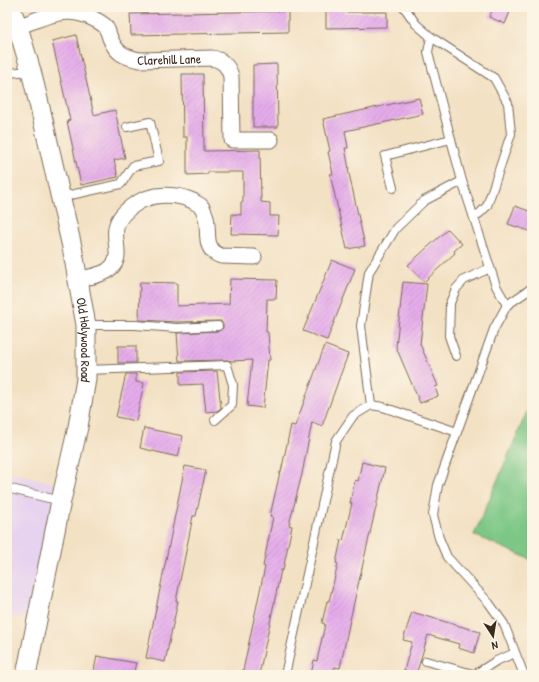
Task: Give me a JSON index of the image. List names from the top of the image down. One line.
{"streets":{"street":["Clarehill Lane","Old Holywood Road"]},"crossings":[["Clarehill Lane","Old Holywood Road"]],"north":"bottom"}
